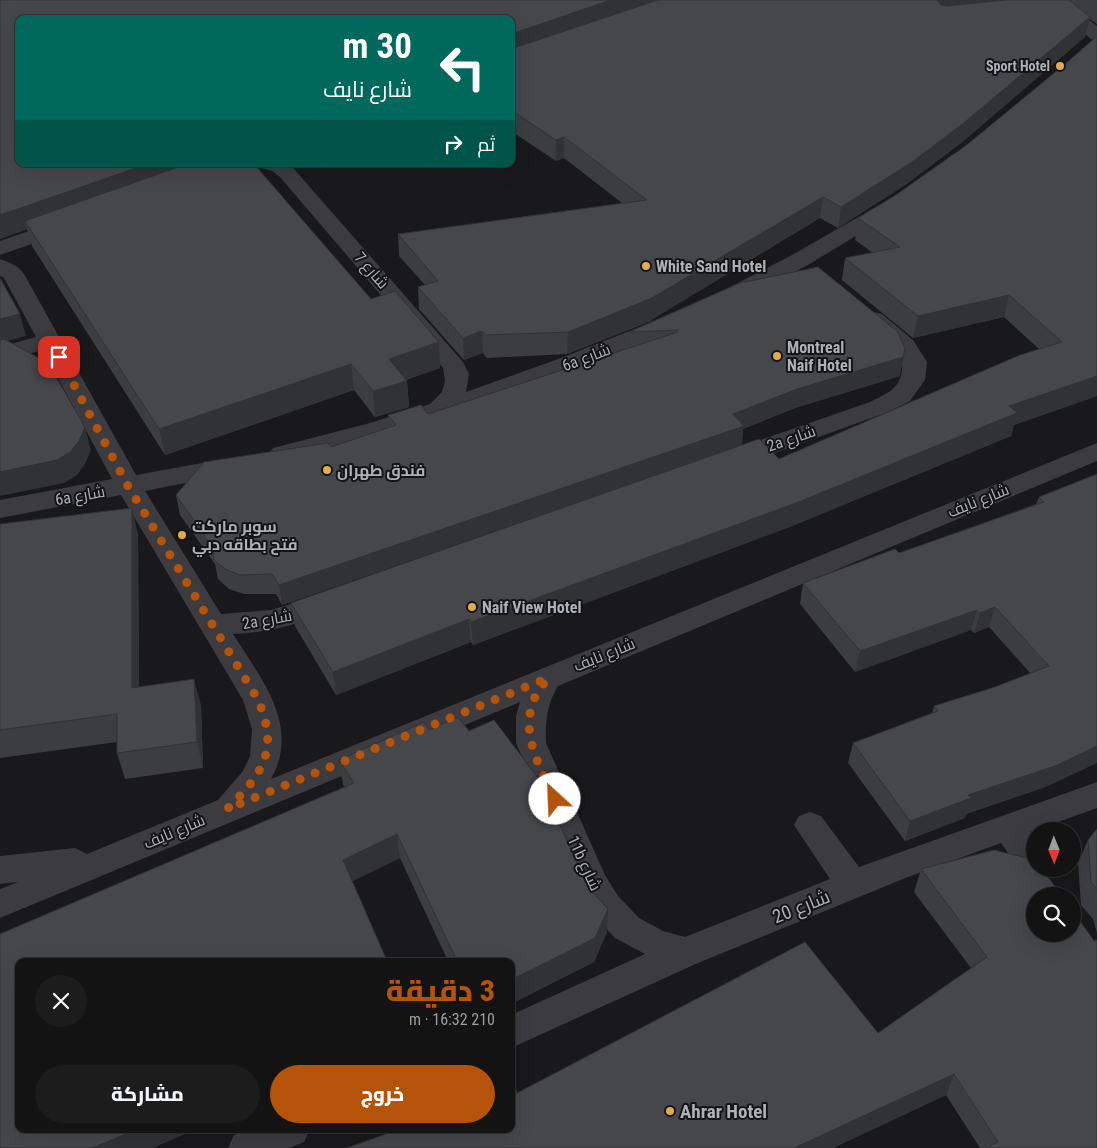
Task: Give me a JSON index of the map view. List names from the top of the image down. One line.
{"streets":{"street":["شارع 7","6a شارع","2a شارع","شارع نايف","11b شارع","شارع 20"]},"crossings":[["شارع 7","6a شارع"],["شارع نايف","11b شارع"],["11b شارع","شارع 20"]],"places":["Sport Hotel","White Sand Hotel","Montreal Naif Hotel","فندق طهران","سوبر ماركت فتح بطاقه دبي","Naif View Hotel","Ahrar Hotel"],"north":"bottom","page":{"turn":["30 m","شارع نايف"],"then":"ثم","heading":["3 دقيقة","210 m · 16:32"],"buttons":["خروج","مشاركة"]}}
